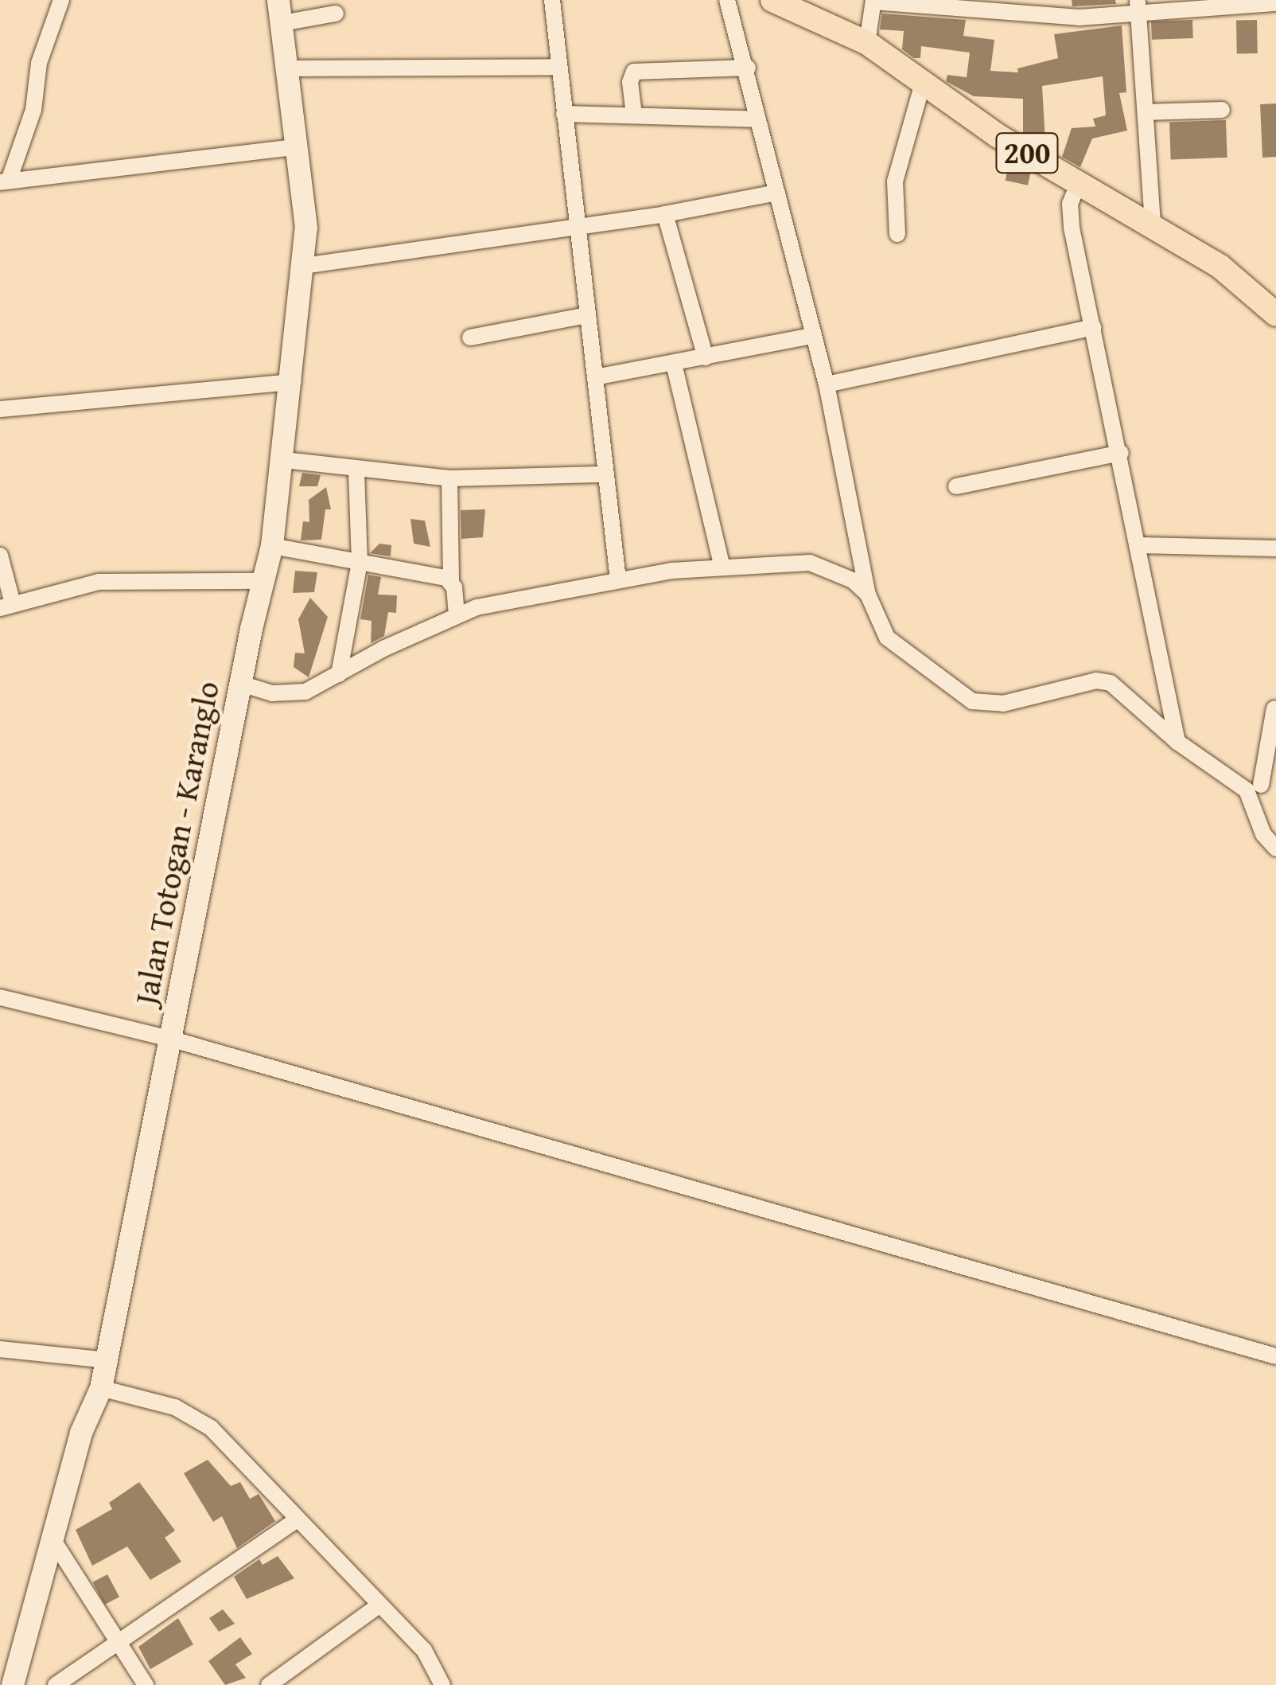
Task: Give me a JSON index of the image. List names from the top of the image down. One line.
{"streets":{"main road":["200","Jalan Totogan - Karanglo"]}}
